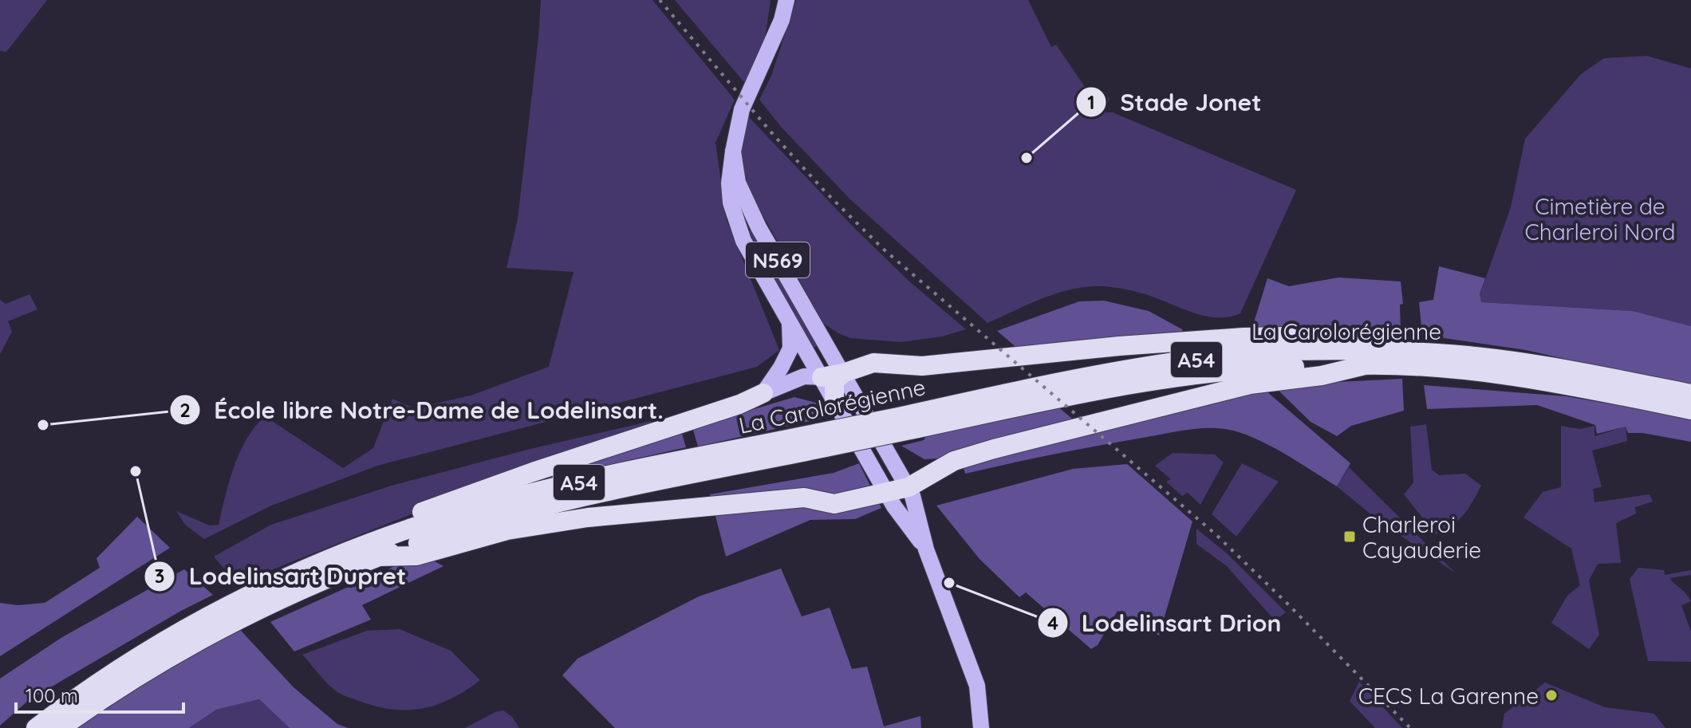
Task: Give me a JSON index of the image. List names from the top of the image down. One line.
{"streets":{"highway":["La Carolorégienne","A54"],"main road":["N569"]},"parks":["Cimetière de Charleroi Nord"],"places":{"other":["Stade Jonet","École libre Notre-Dame de Lodelinsart.","Lodelinsart Dupret","Lodelinsart Drion","CECS La Garenne"],"transit":["Charleroi Cayauderie"]},"scale_bar":"100 m"}
